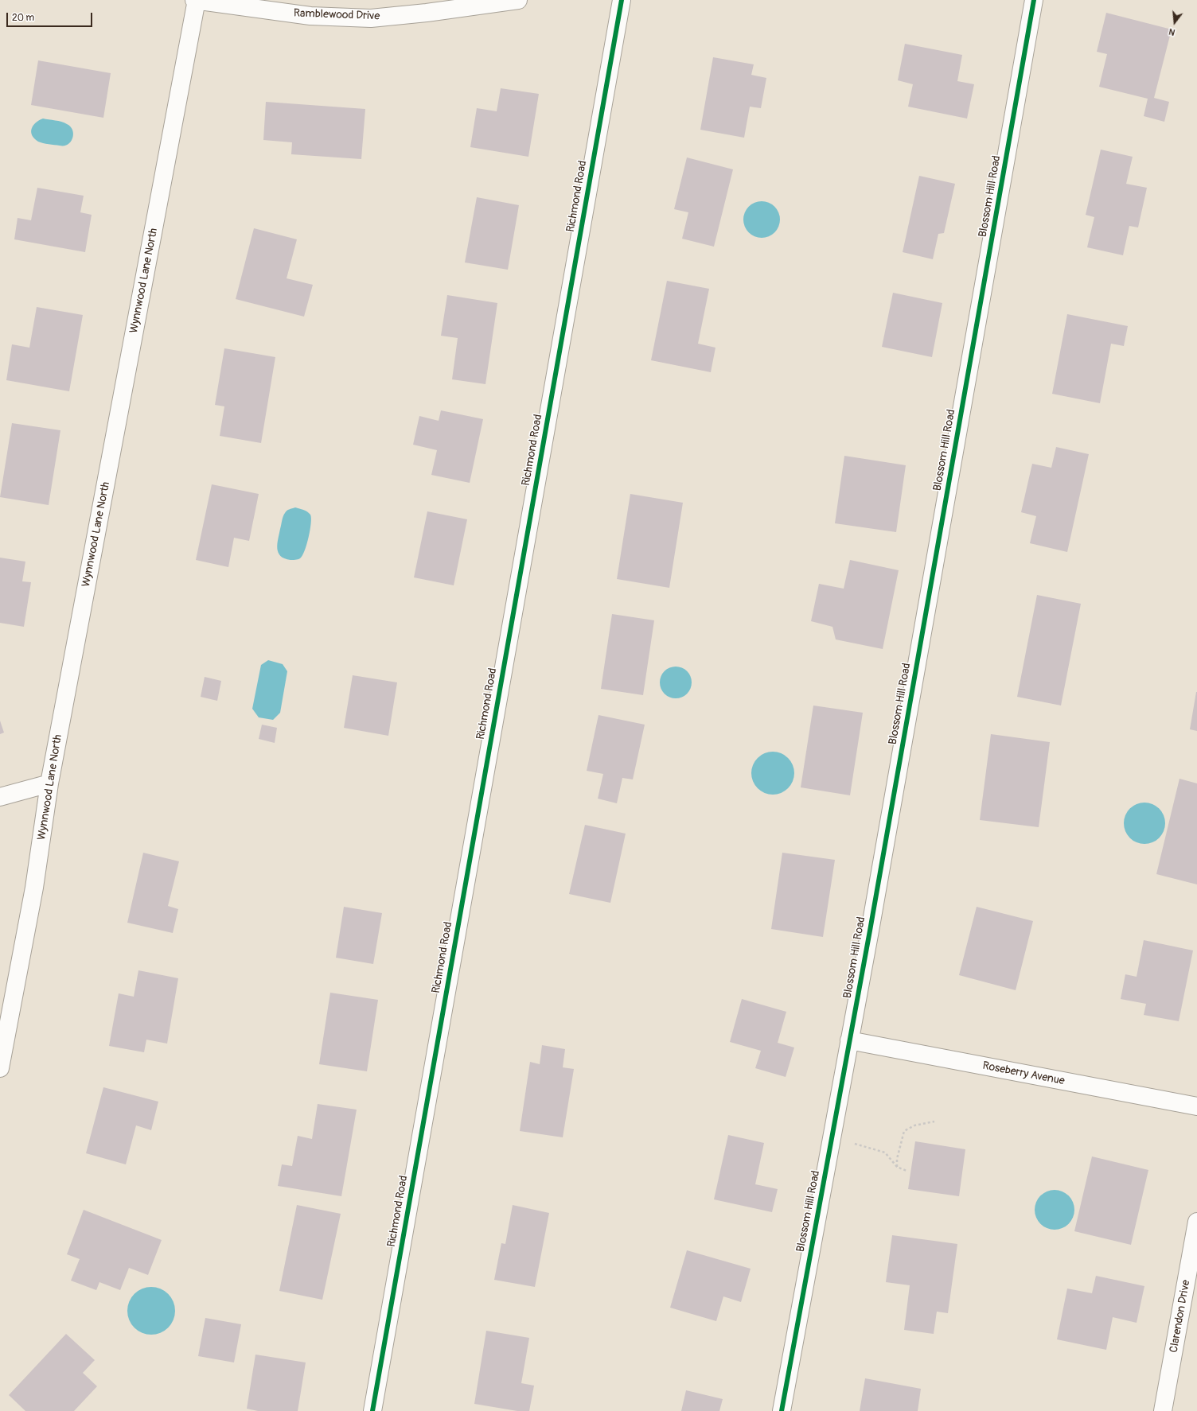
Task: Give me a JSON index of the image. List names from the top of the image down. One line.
{"streets":{"street":["Ramblewood Drive","Richmond Road","Blossom Hill Road","Wynnwood Lane North","Roseberry Avenue","Clarendon Drive"]},"crossings":[["Ramblewood Drive","Wynnwood Lane North"],["Blossom Hill Road","Roseberry Avenue"]],"scale_bar":"20 m","north":"bottom"}
